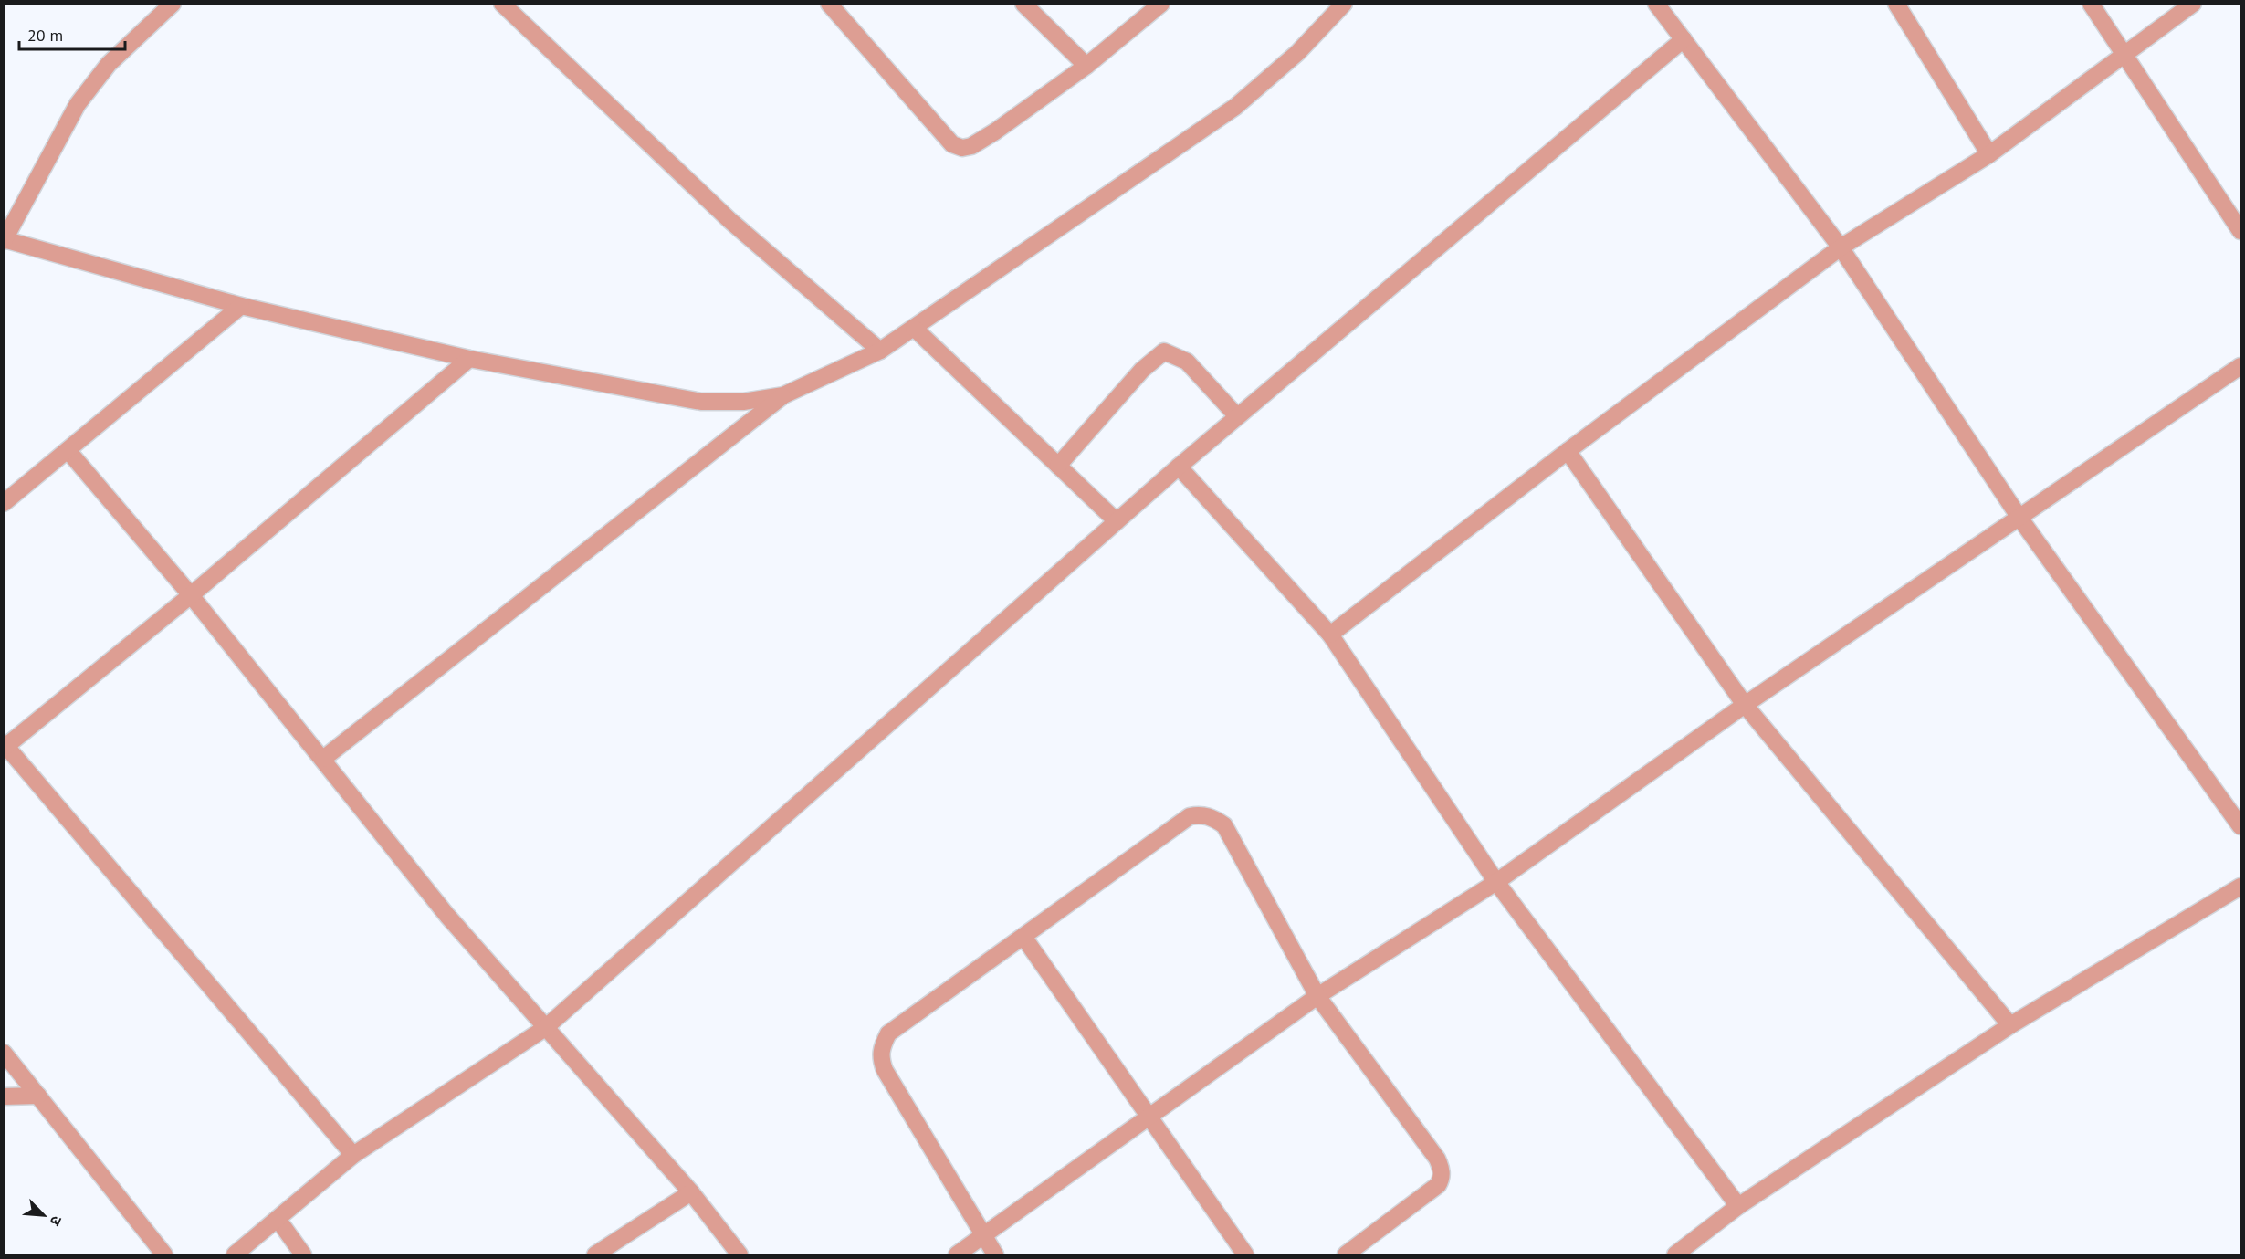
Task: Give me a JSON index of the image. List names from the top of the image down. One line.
{"scale_bar":"20 m","north":"bottom right"}
